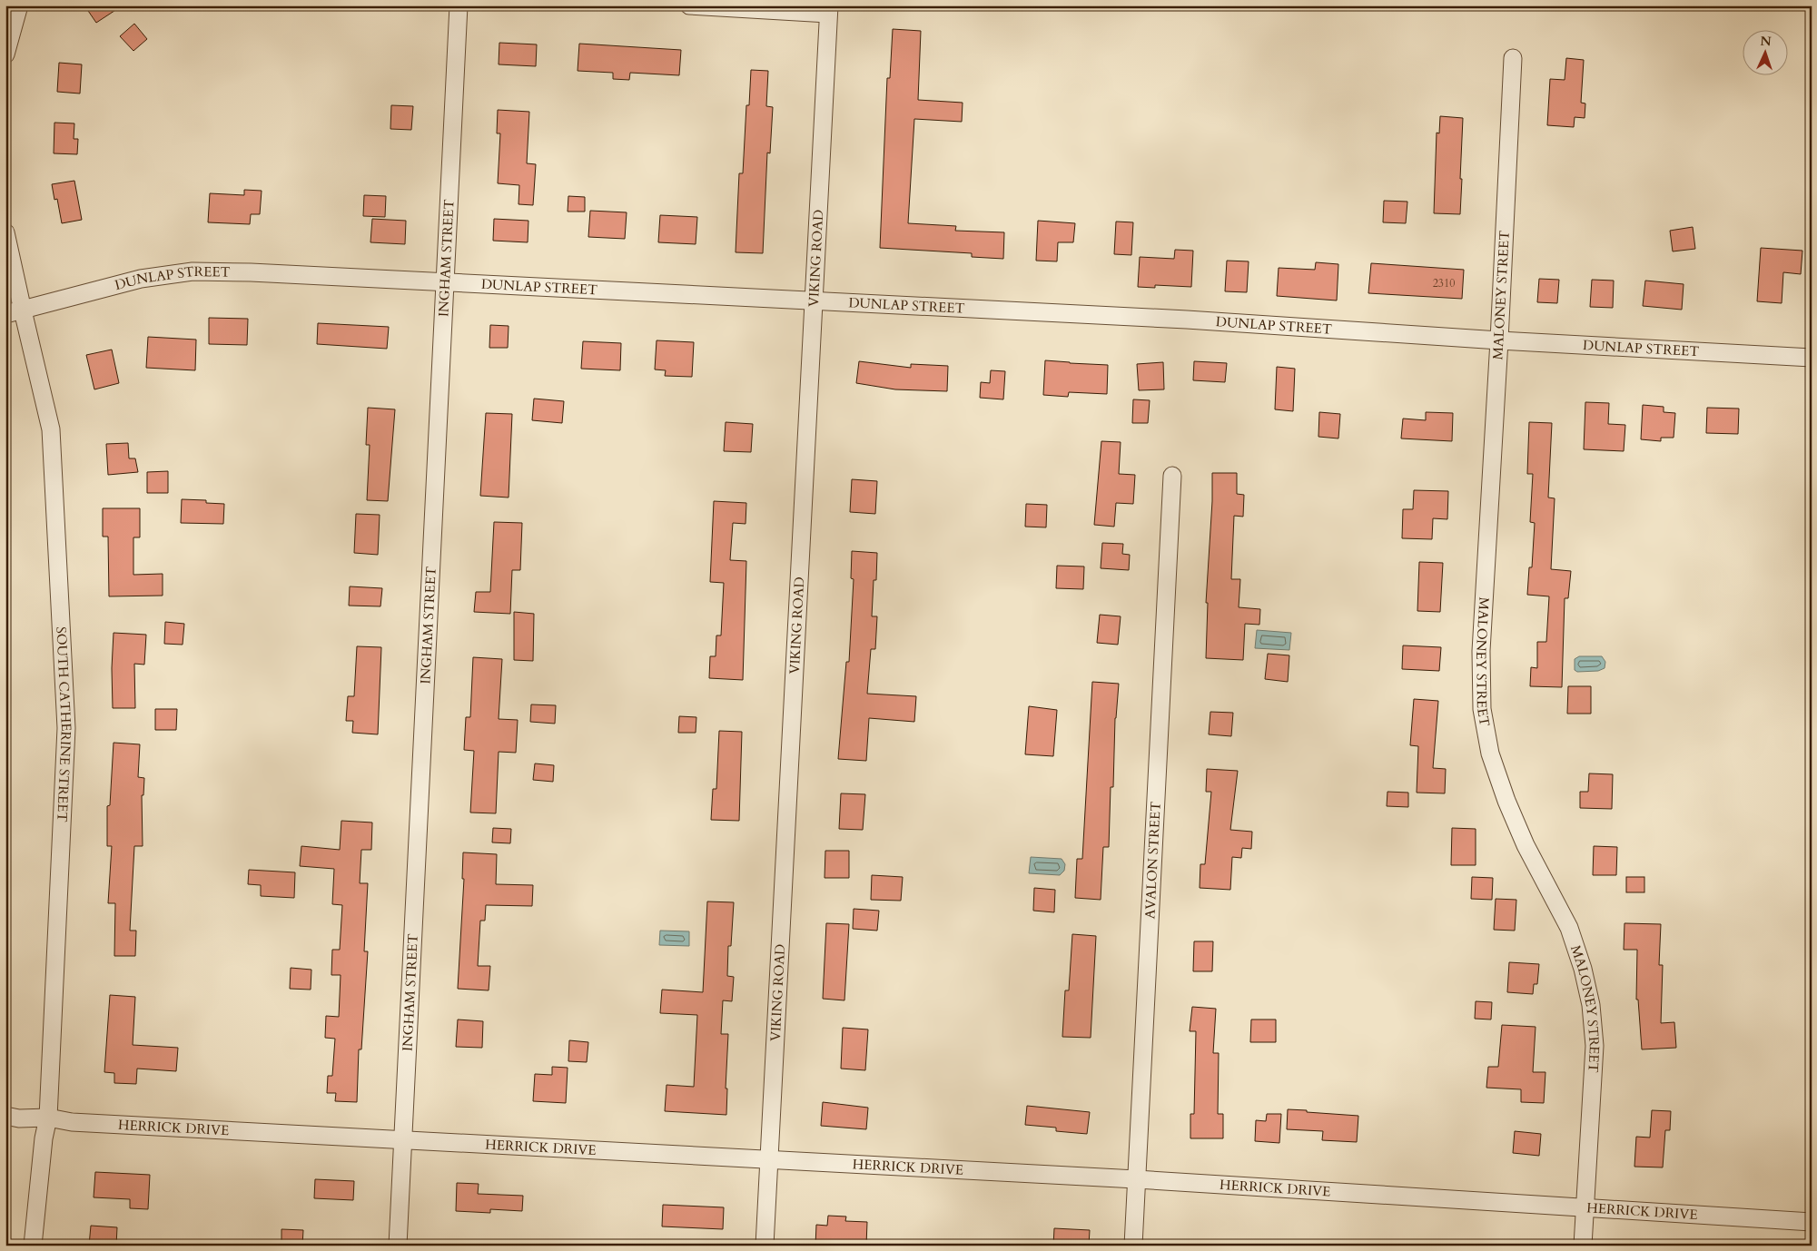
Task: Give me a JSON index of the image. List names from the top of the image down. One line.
{"streets":{"street":["INGHAM STREET","VIKING ROAD","DUNLAP STREET","MALONEY STREET","SOUTH CATHERINE STREET","AVALON STREET","HERRICK DRIVE"]},"crossings":[["INGHAM STREET","DUNLAP STREET"],["INGHAM STREET","HERRICK DRIVE"],["VIKING ROAD","DUNLAP STREET"],["VIKING ROAD","HERRICK DRIVE"],["DUNLAP STREET","MALONEY STREET"],["DUNLAP STREET","SOUTH CATHERINE STREET"],["MALONEY STREET","HERRICK DRIVE"],["SOUTH CATHERINE STREET","HERRICK DRIVE"],["AVALON STREET","HERRICK DRIVE"]],"house_numbers":["2310"],"north":"top"}
